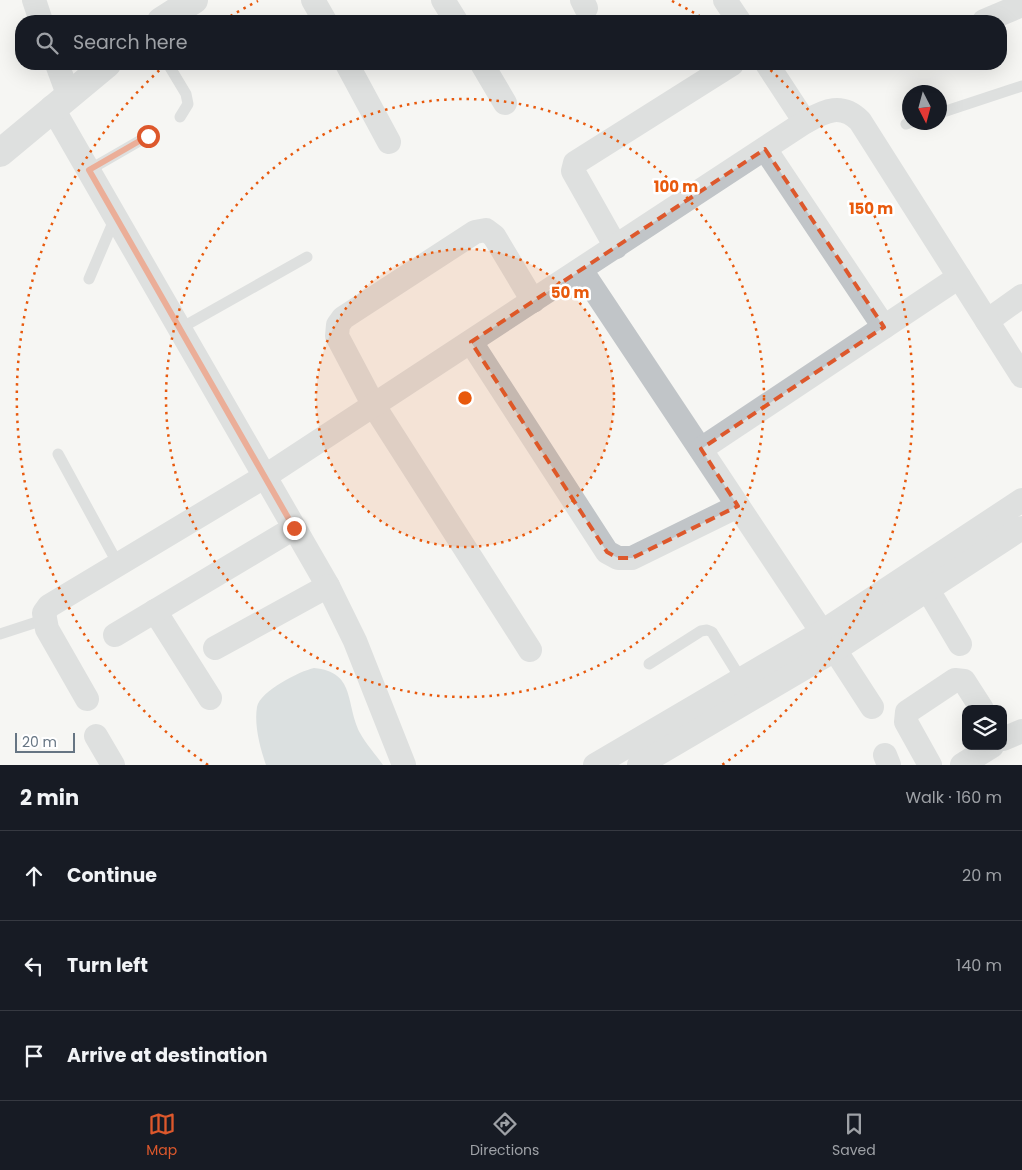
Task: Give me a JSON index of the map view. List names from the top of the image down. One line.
{"scale_bar":"20 m","north":"bottom","page":{"search":"Search here","scale":"20 m","heading":["2 min","Walk · 160 m"],"list":[["Continue","20 m"],["Turn left","140 m"],"Arrive at destination"],"nav":["Map","Directions","Saved"]},"rings":["100 m","150 m","50 m"]}
